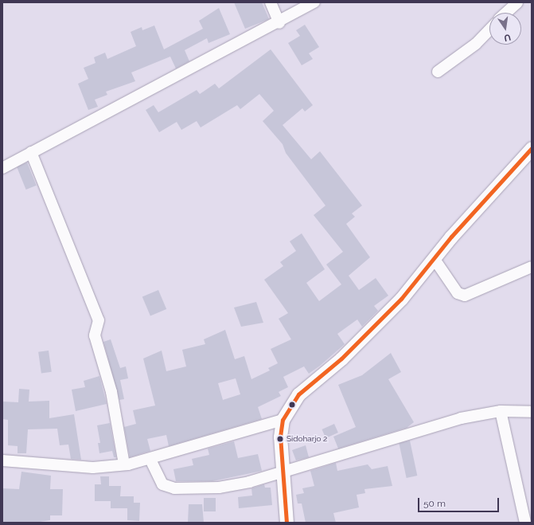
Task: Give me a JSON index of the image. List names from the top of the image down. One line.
{"places":["Sidoharjo 2"],"scale_bar":"50 m","north":"bottom"}
